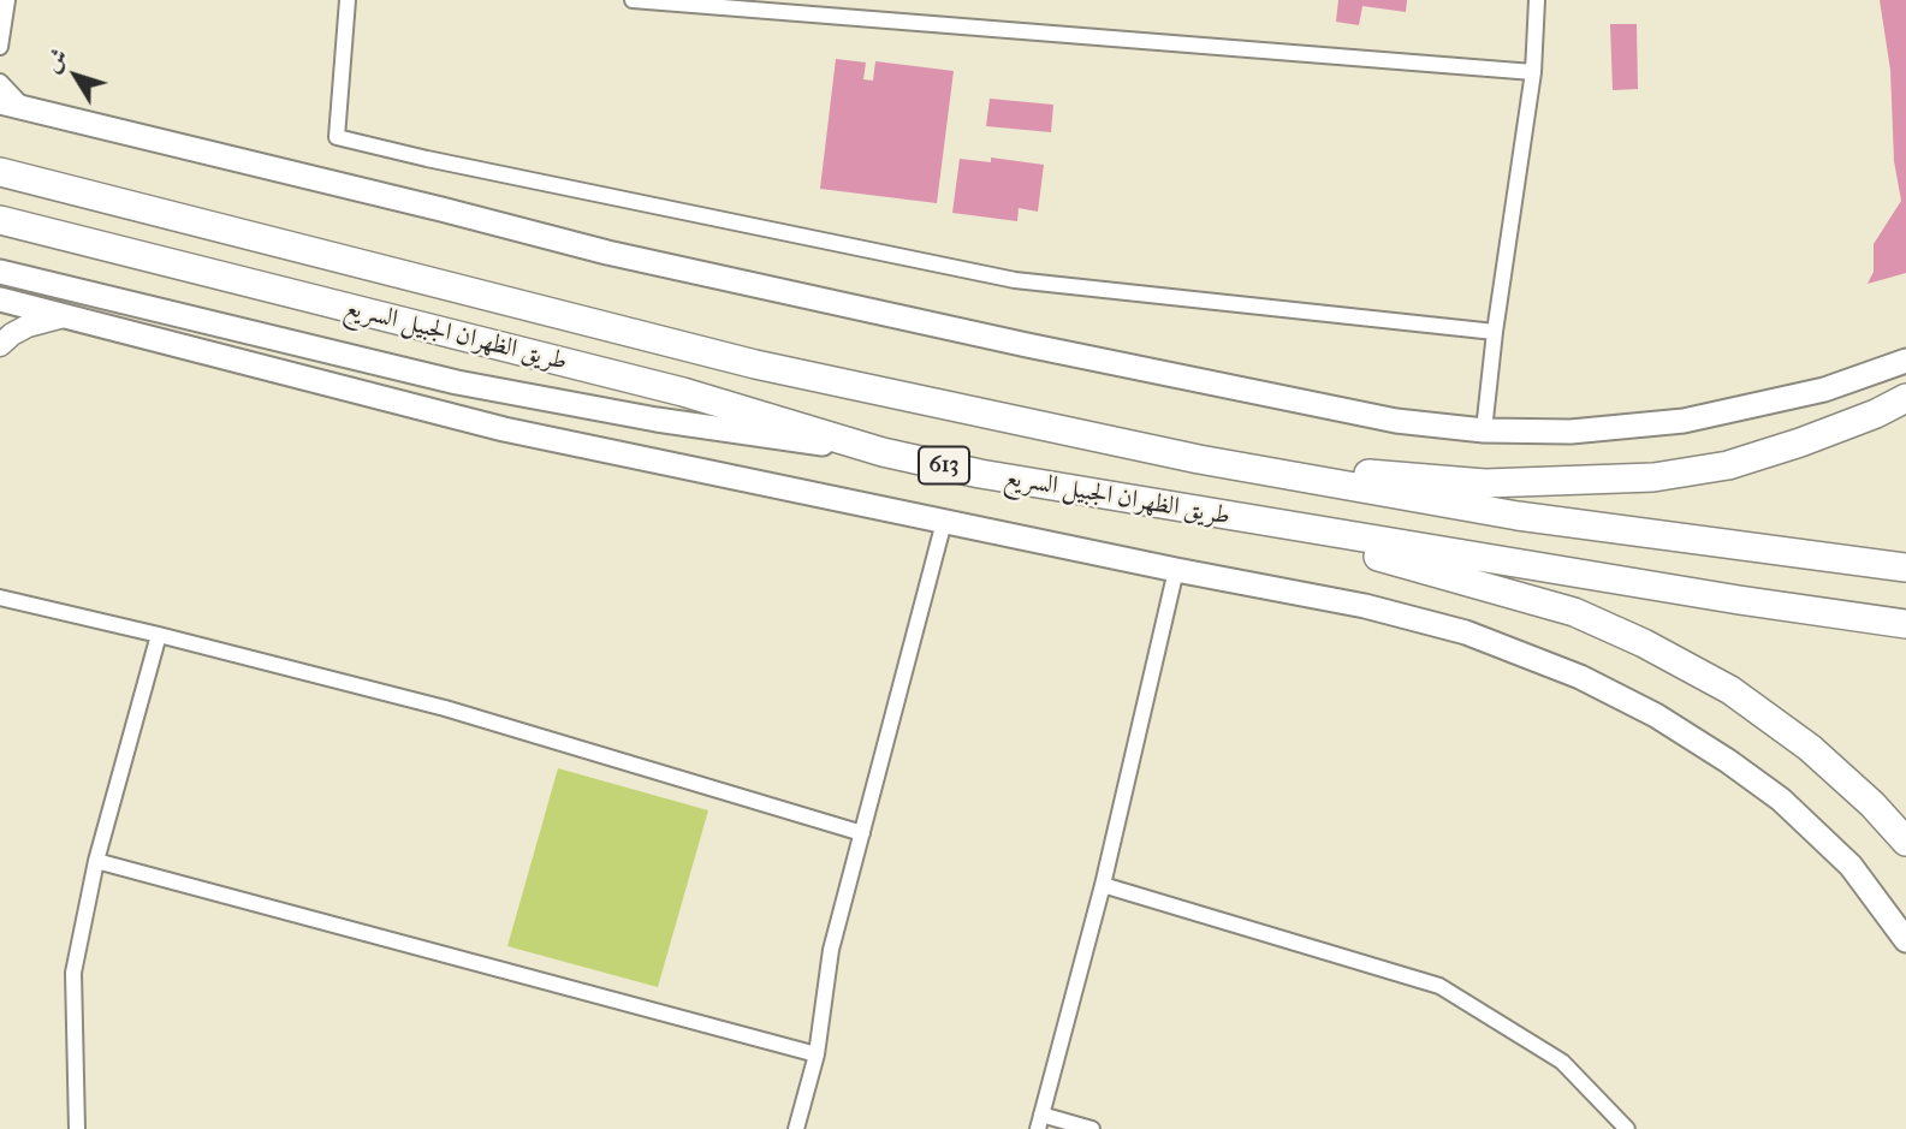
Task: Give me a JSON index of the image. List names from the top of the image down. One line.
{"streets":{"highway":["طريق الظهران الجبيل السريع","613"]},"north":"top left"}
